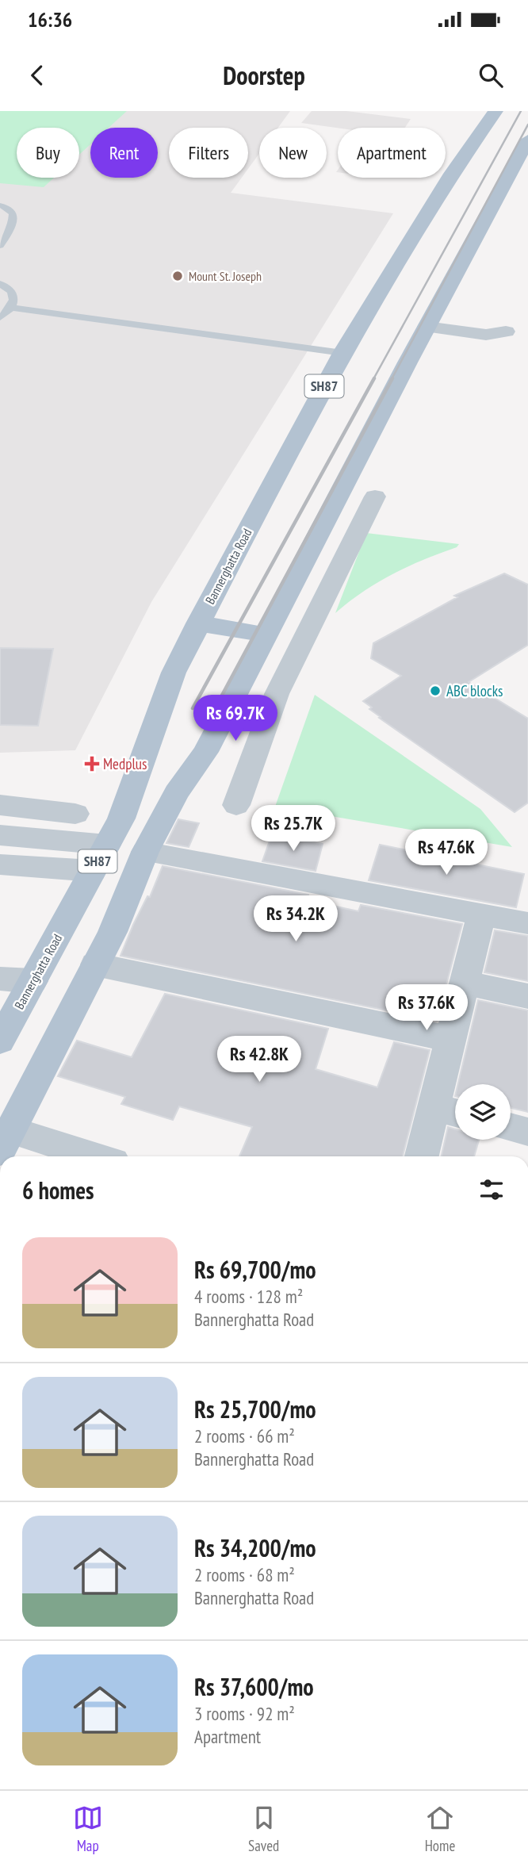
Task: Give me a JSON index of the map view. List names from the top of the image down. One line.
{"streets":{"main road":["SH87","Bannerghatta Road"]},"places":{"other":["Mount St. Joseph","ABC blocks"],"health":["Medplus"]},"page":{"status":"16:36","header":"Doorstep","chip":["Buy","Rent","Filters","New","Apartment"],"price":["Rs 69.7K","Rs 25.7K","Rs 47.6K","Rs 34.2K","Rs 37.6K","Rs 42.8K"],"heading":"6 homes","list":[{"name":"Rs 69,700/mo","note":"4 rooms · 128 m² · Bannerghatta Road"},{"name":"Rs 25,700/mo","note":"2 rooms · 66 m² · Bannerghatta Road"},{"name":"Rs 34,200/mo","note":"2 rooms · 68 m² · Bannerghatta Road"},{"name":"Rs 37,600/mo","note":"3 rooms · 92 m² · Apartment"}],"tabs":["Map","Saved","Home"]}}
